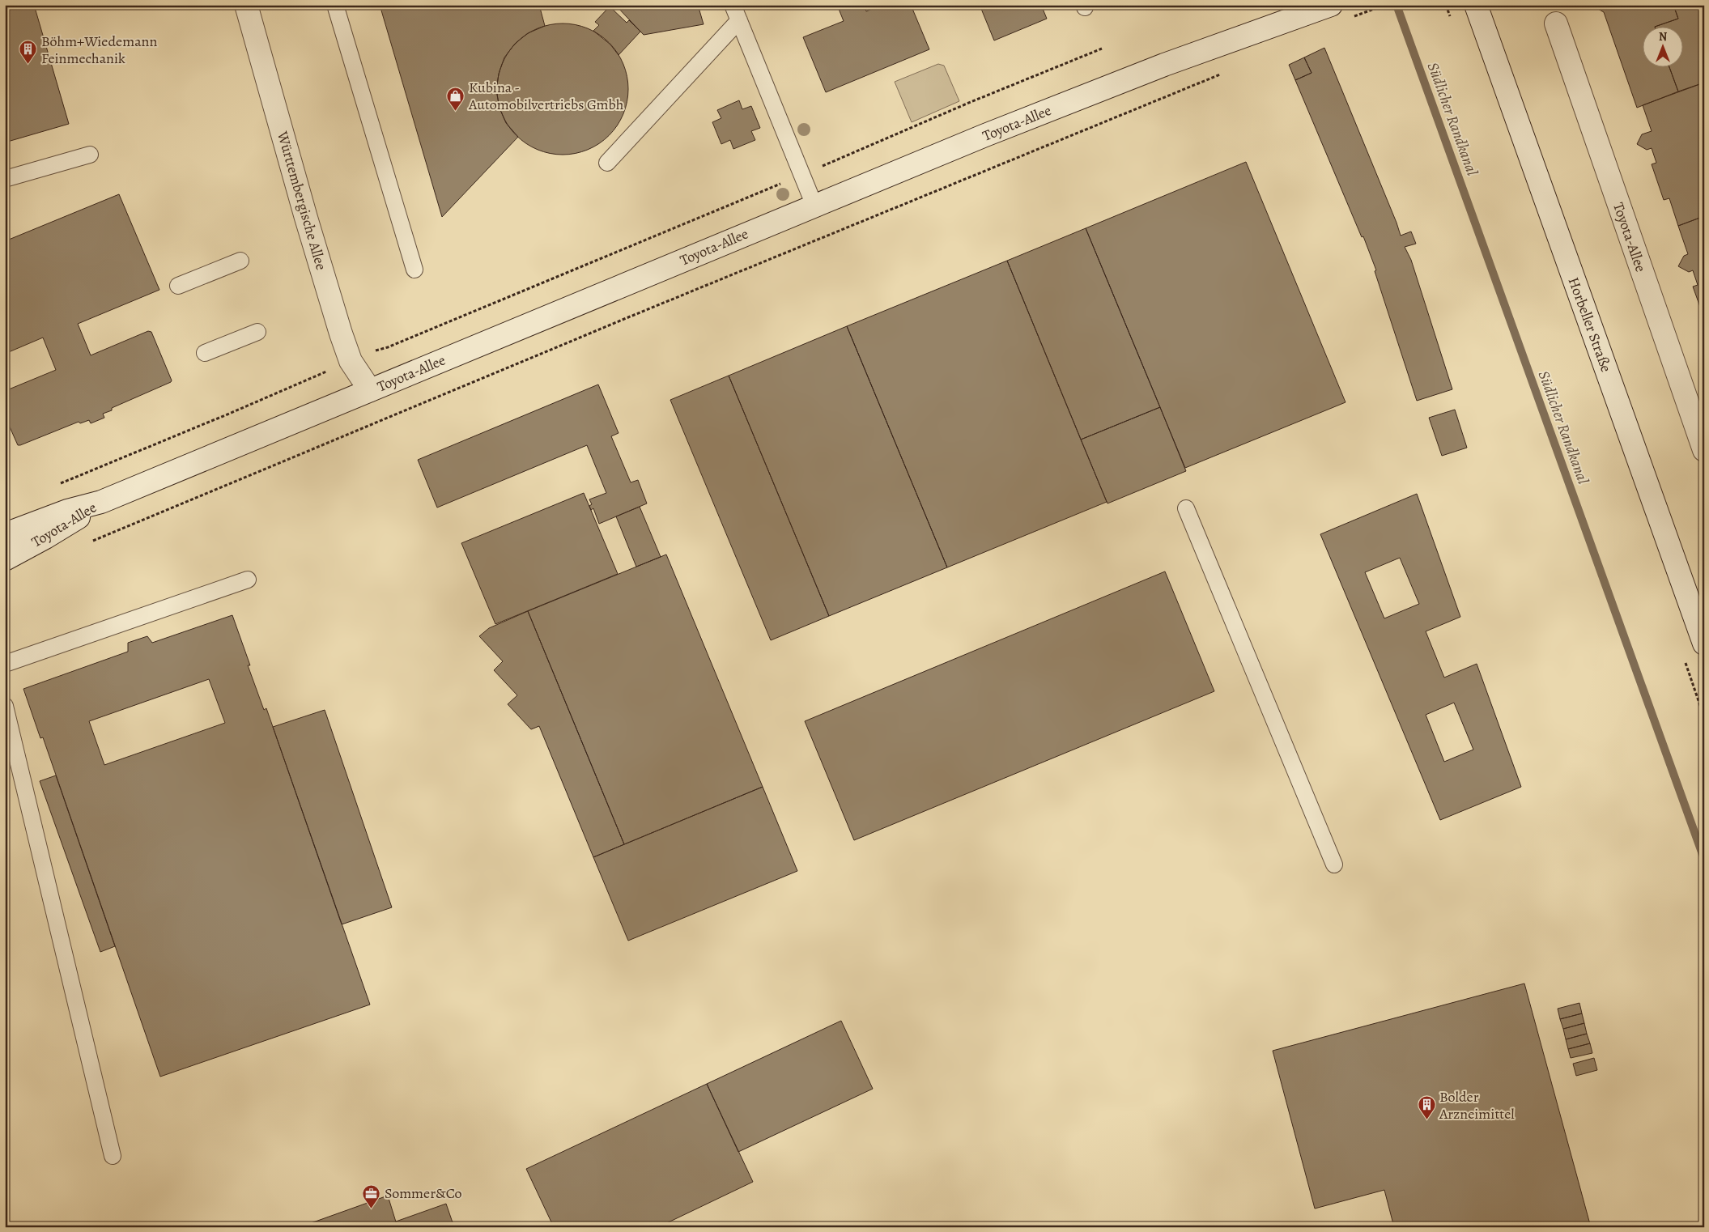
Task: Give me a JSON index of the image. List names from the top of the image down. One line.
{"streets":{"street":["Toyota-Allee","Württembergische Allee","Horbeller Straße"]},"crossings":[["Toyota-Allee","Württembergische Allee"]],"water":["Südlicher Randkanal"],"places":{"building":["Böhm+Wiedemann Feinmechanik","Bolder Arzneimittel"],"shop":["Kubina - Automobilvertriebs Gmbh"],"office":["Sommer&Co"]},"north":"top"}
